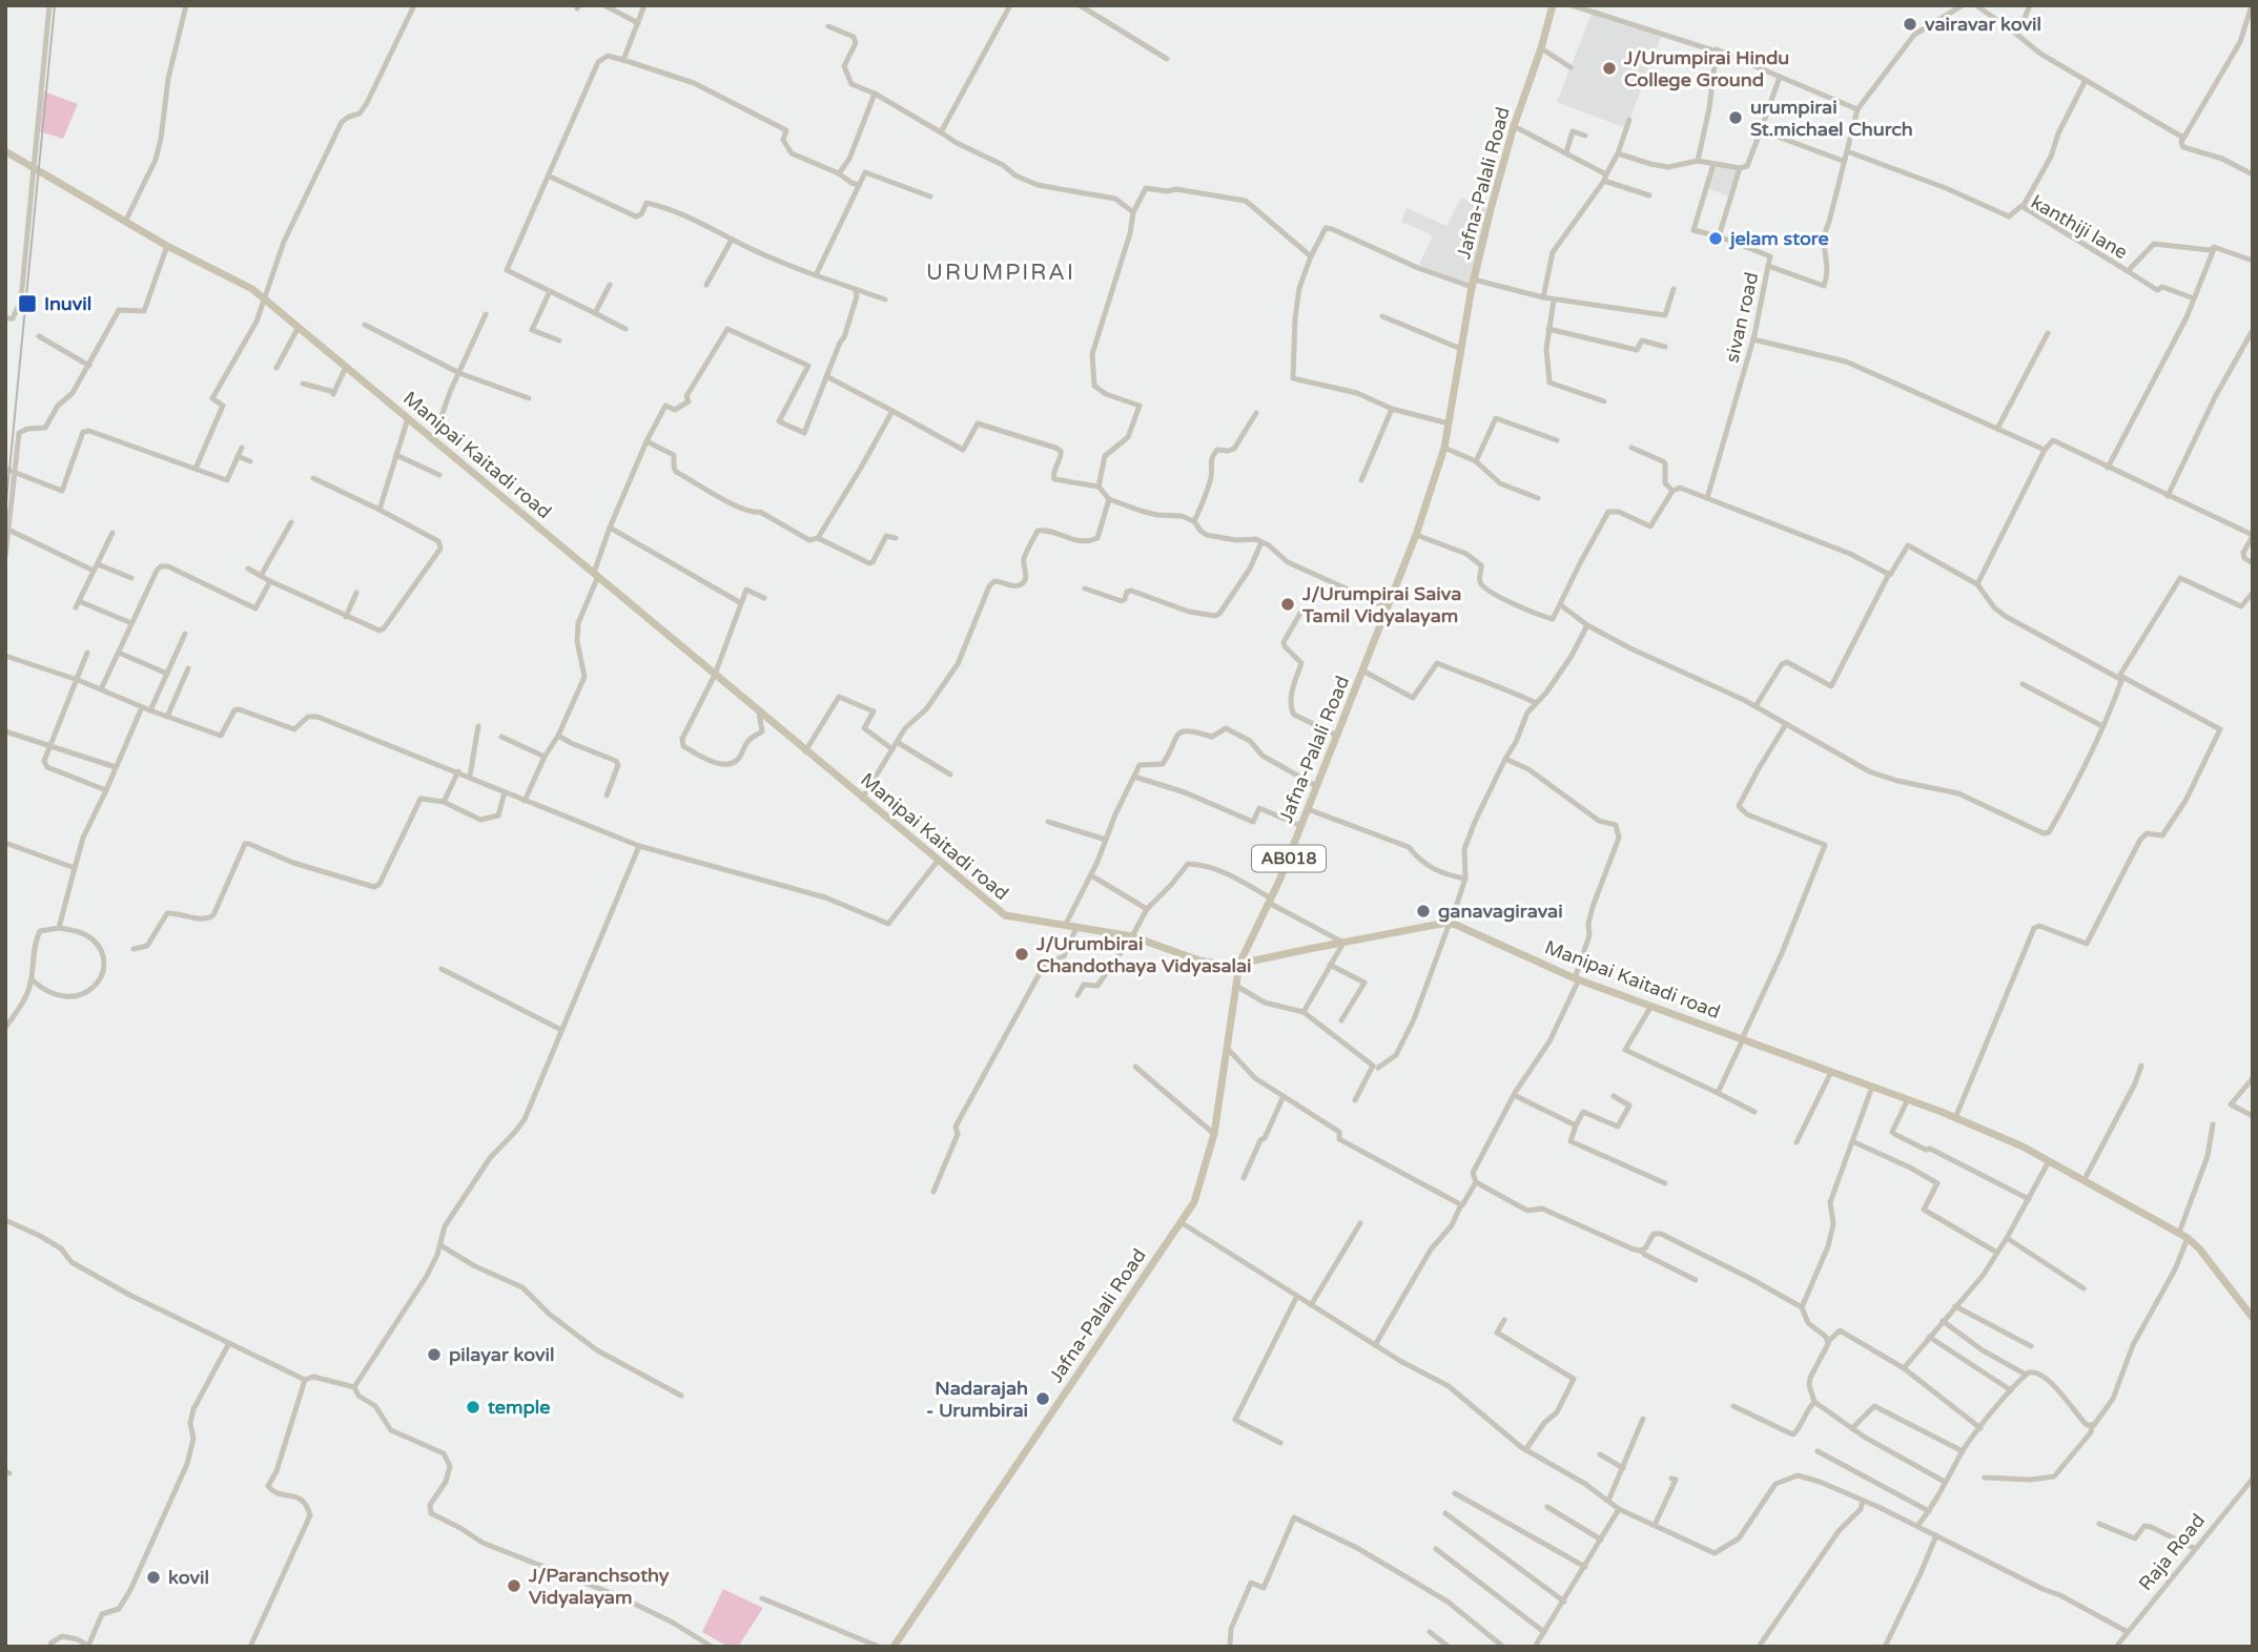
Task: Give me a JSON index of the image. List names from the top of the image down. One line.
{"streets":{"main road":["Jafna-Palali Road","Manipai Kaitadi road","AB018"],"street":["kanthiji lane","sivan road","Raja Road"]},"crossings":[["Jafna-Palali Road","Manipai Kaitadi road"],["kanthiji lane","sivan road"]],"districts":["URUMPIRAI"],"places":{"other":["vairavar kovil","J/Urumpirai Hindu College Ground","urumpirai St.michael Church","jelam store","J/Urumpirai Saiva Tamil Vidyalayam","ganavagiravai","J/Urumbirai Chandothaya Vidyasalai","pilayar kovil","Nadarajah - Urumbirai","temple","kovil","J/Paranchsothy Vidyalayam"],"transit":["Inuvil"]}}
